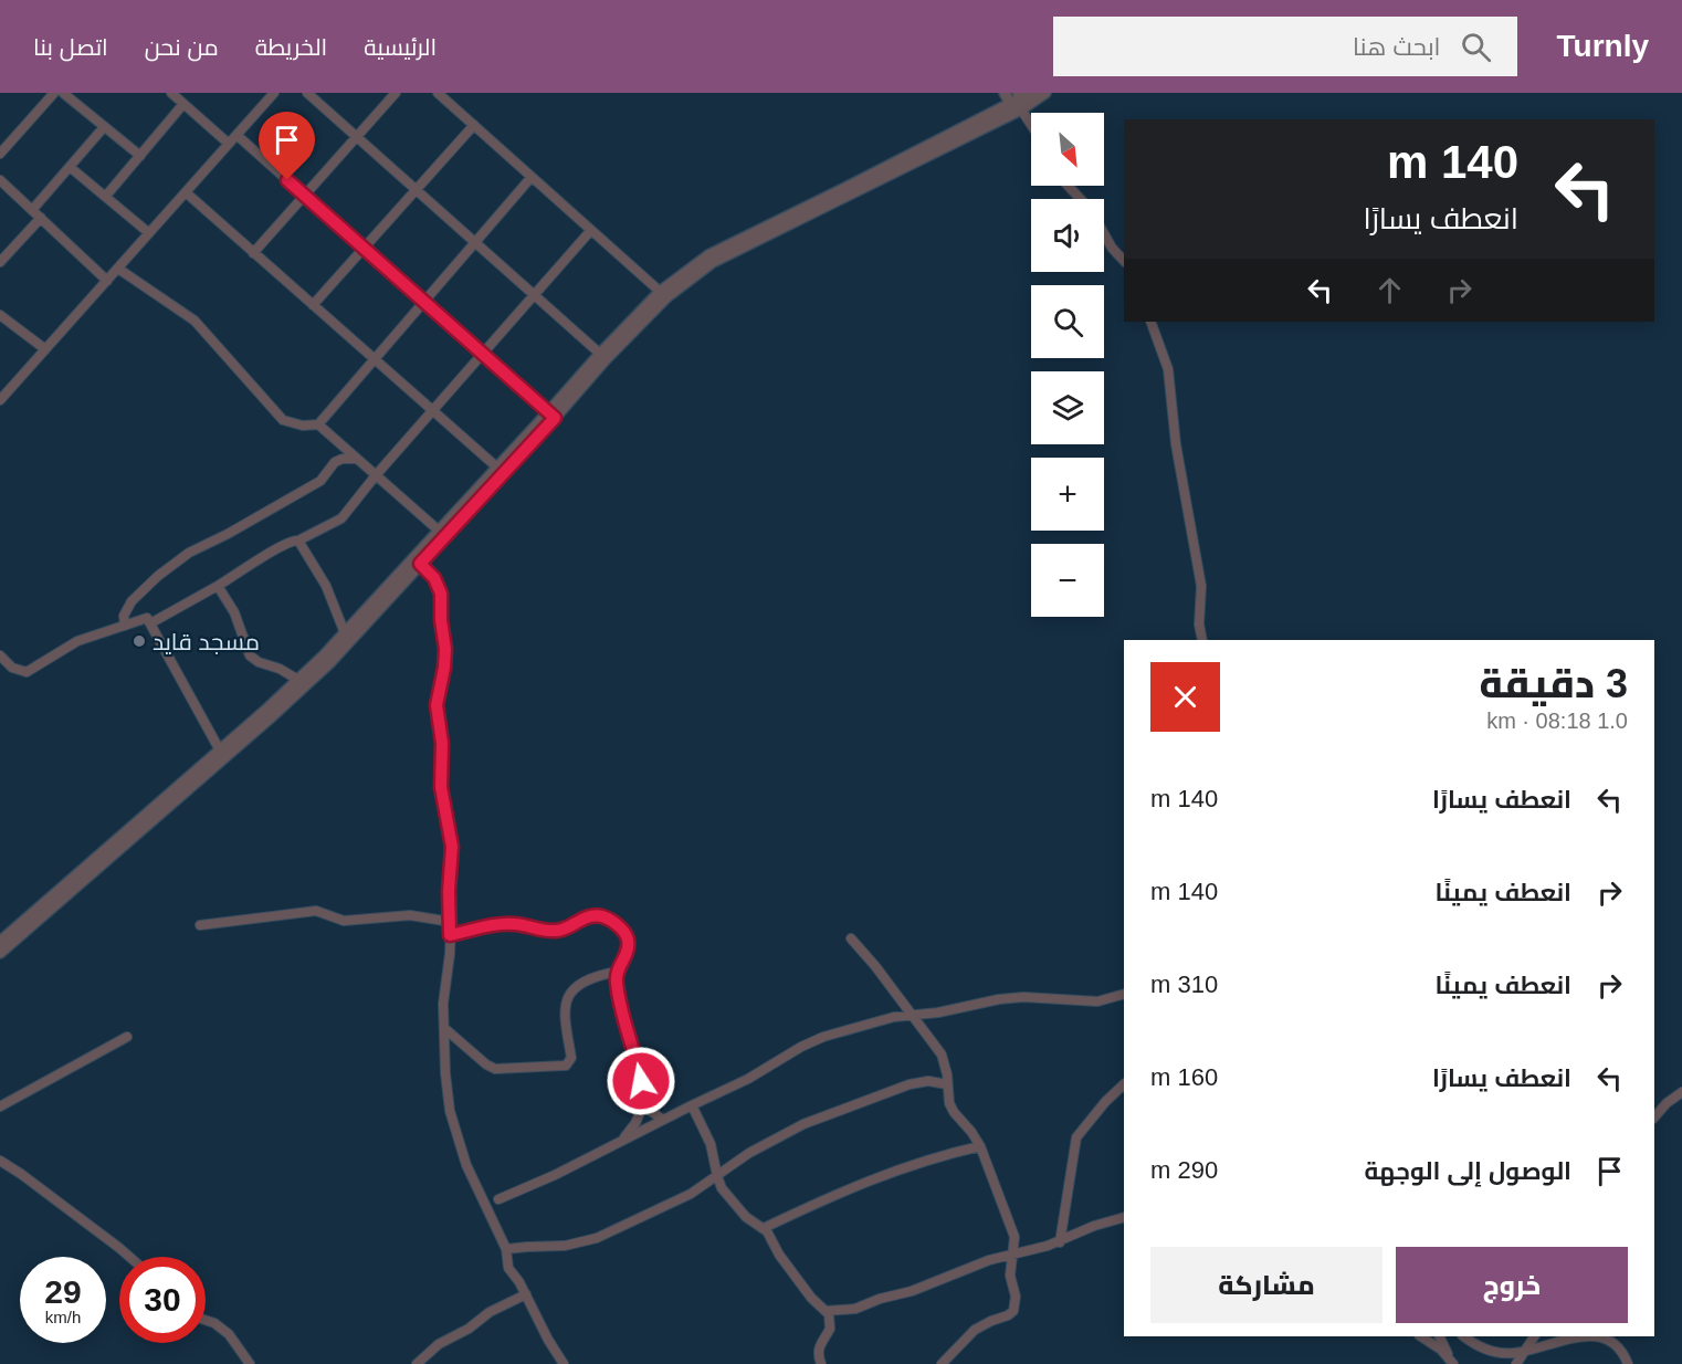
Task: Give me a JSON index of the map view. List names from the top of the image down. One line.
{"places":["مسجد قايد"],"north":"bottom right","page":{"header":"Turnly","search":"ابحث هنا","nav":["الرئيسية","الخريطة","من نحن","اتصل بنا"],"map_buttons":["+","−"],"turn":["140 m","انعطف يسارًا"],"heading":["3 دقيقة","1.0 km · 08:18"],"list":[{"name":"انعطف يسارًا","value":"140 m"},{"name":"انعطف يمينًا","value":"140 m"},{"name":"انعطف يمينًا","value":"310 m"},{"name":"انعطف يسارًا","value":"160 m"},{"name":"الوصول إلى الوجهة","value":"290 m"}],"buttons":["خروج","مشاركة"],"speed":"29 km/h","limit":"30"}}
